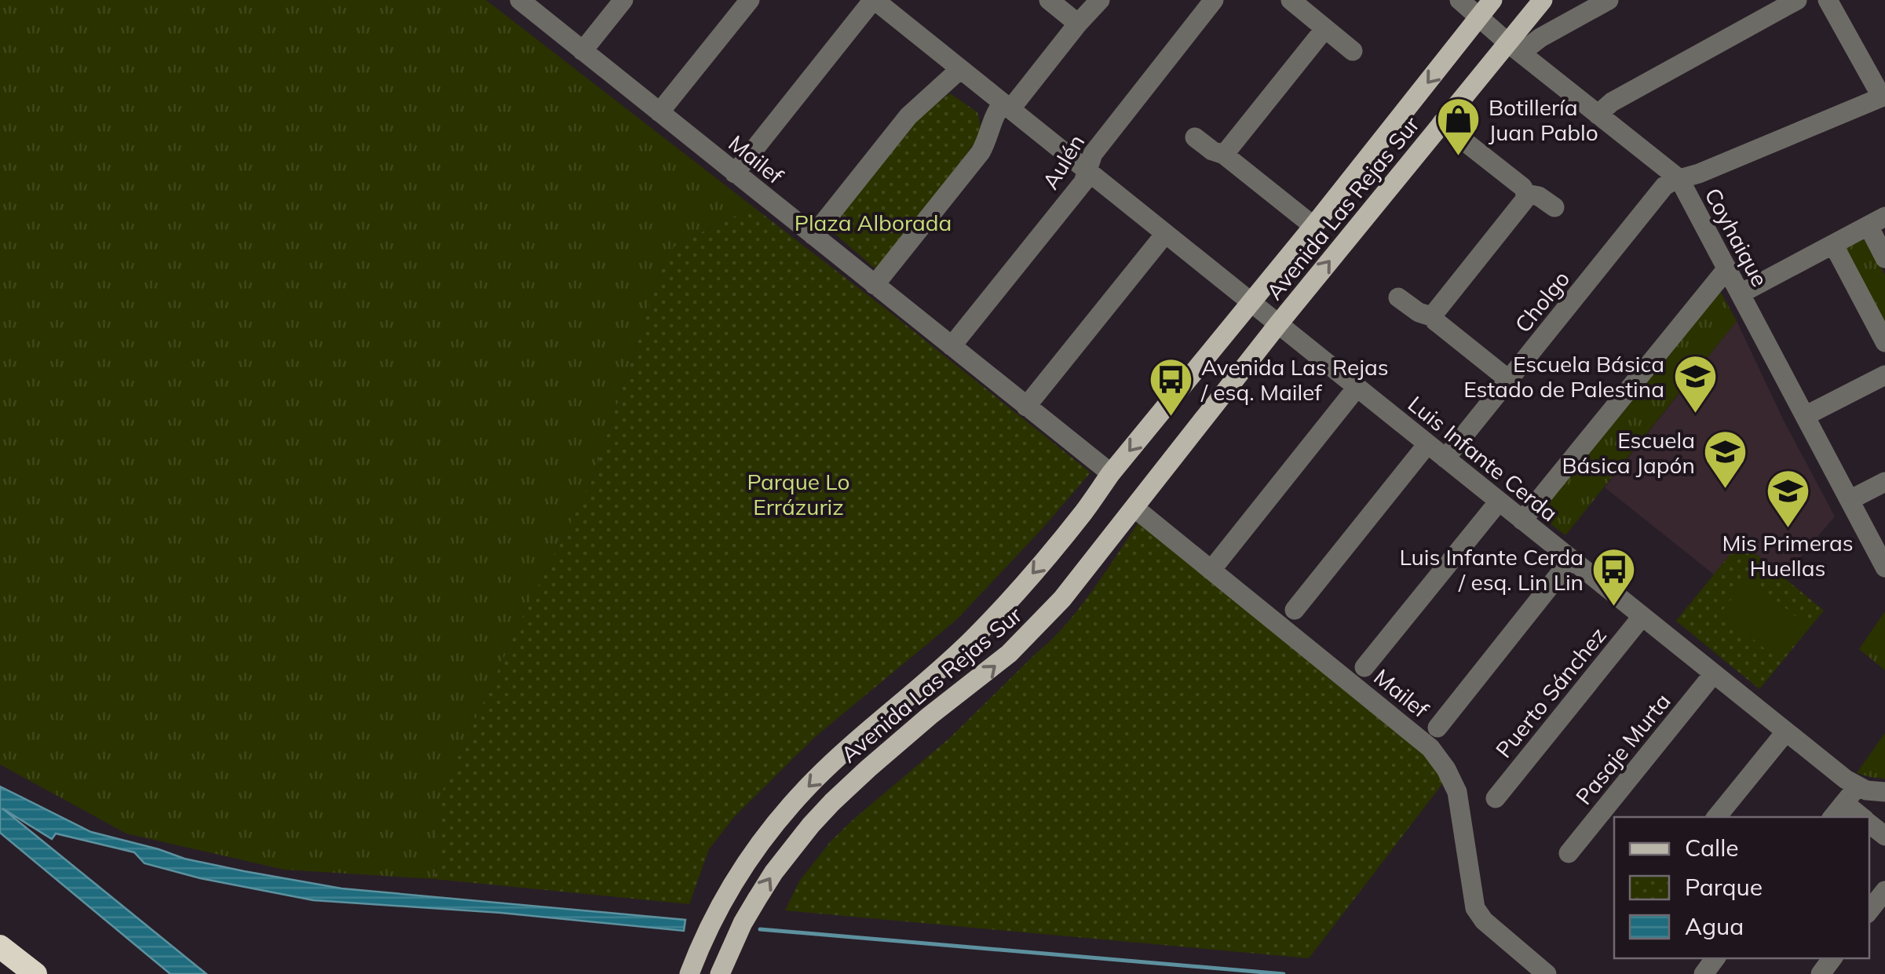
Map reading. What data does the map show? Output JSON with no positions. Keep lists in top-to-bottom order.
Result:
{
  "streets": {
    "main road": ["Avenida Las Rejas Sur"],
    "street": [
      "Mailef",
      "Aulén",
      "Coyhaique",
      "Cholgo",
      "Luis Infante Cerda",
      "Puerto Sánchez",
      "Pasaje Murta"
    ]
  },
  "crossings": [
    ["Mailef", "Aulén"],
    ["Mailef", "Avenida Las Rejas Sur"],
    ["Aulén", "Luis Infante Cerda"],
    ["Avenida Las Rejas Sur", "Coyhaique"],
    ["Avenida Las Rejas Sur", "Luis Infante Cerda"],
    ["Coyhaique", "Cholgo"],
    ["Cholgo", "Luis Infante Cerda"],
    ["Luis Infante Cerda", "Puerto Sánchez"],
    ["Luis Infante Cerda", "Pasaje Murta"]
  ],
  "parks": ["Plaza Alborada", "Parque Lo Errázuriz"],
  "places": {
    "shop": ["Botillería Juan Pablo"],
    "school or university": ["Escuela Básica Estado de Palestina", "Escuela Básica Japón", "Mis Primeras Huellas"],
    "bus stop": ["Avenida Las Rejas / esq. Mailef", "Luis Infante Cerda / esq. Lin Lin"]
  },
  "legend": ["Calle", "Parque", "Agua"]
}
